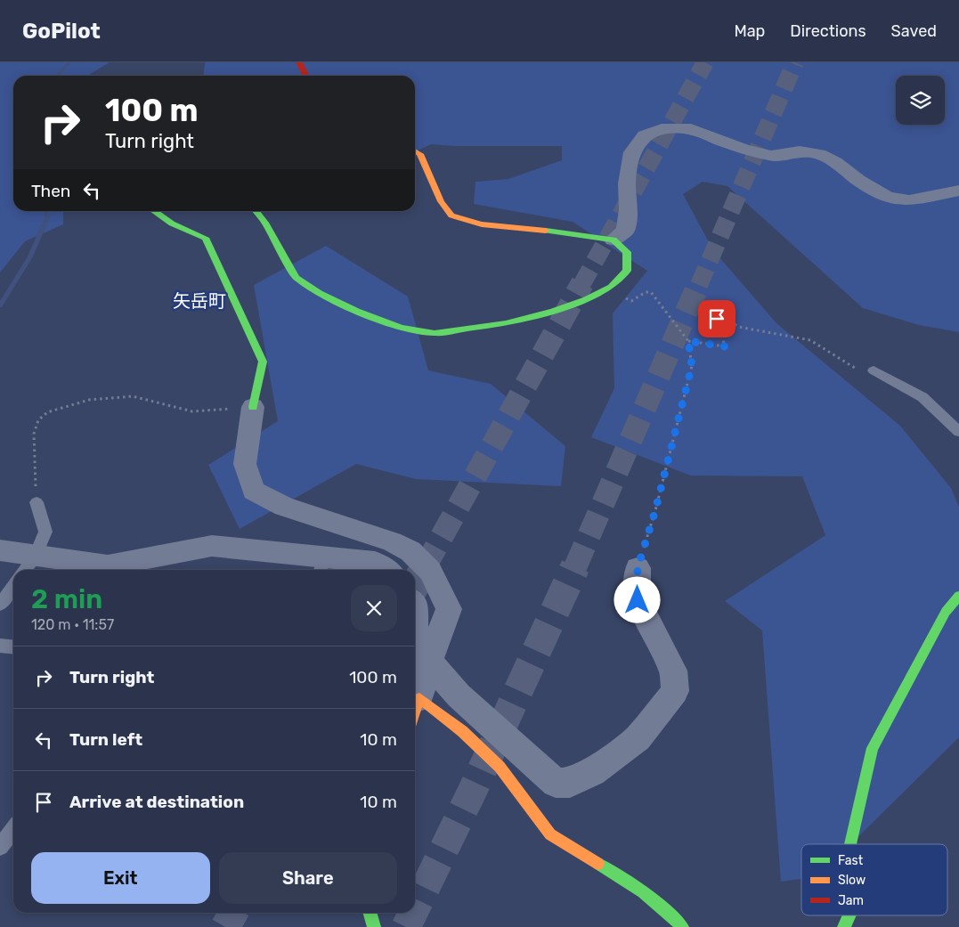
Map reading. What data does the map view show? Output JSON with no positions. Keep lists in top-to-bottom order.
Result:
{
  "districts": ["矢岳町"],
  "legend": ["Fast", "Slow", "Jam"],
  "page": {
    "header": "GoPilot",
    "nav": ["Map", "Directions", "Saved"],
    "turn": ["100 m", "Turn right"],
    "then": "Then",
    "heading": ["2 min", "120 m · 11:57"],
    "list": [
      {
        "name": "Turn right",
        "value": "100 m"
      },
      {
        "name": "Turn left",
        "value": "10 m"
      },
      {
        "name": "Arrive at destination",
        "value": "10 m"
      }
    ],
    "buttons": ["Exit", "Share"]
  }
}
